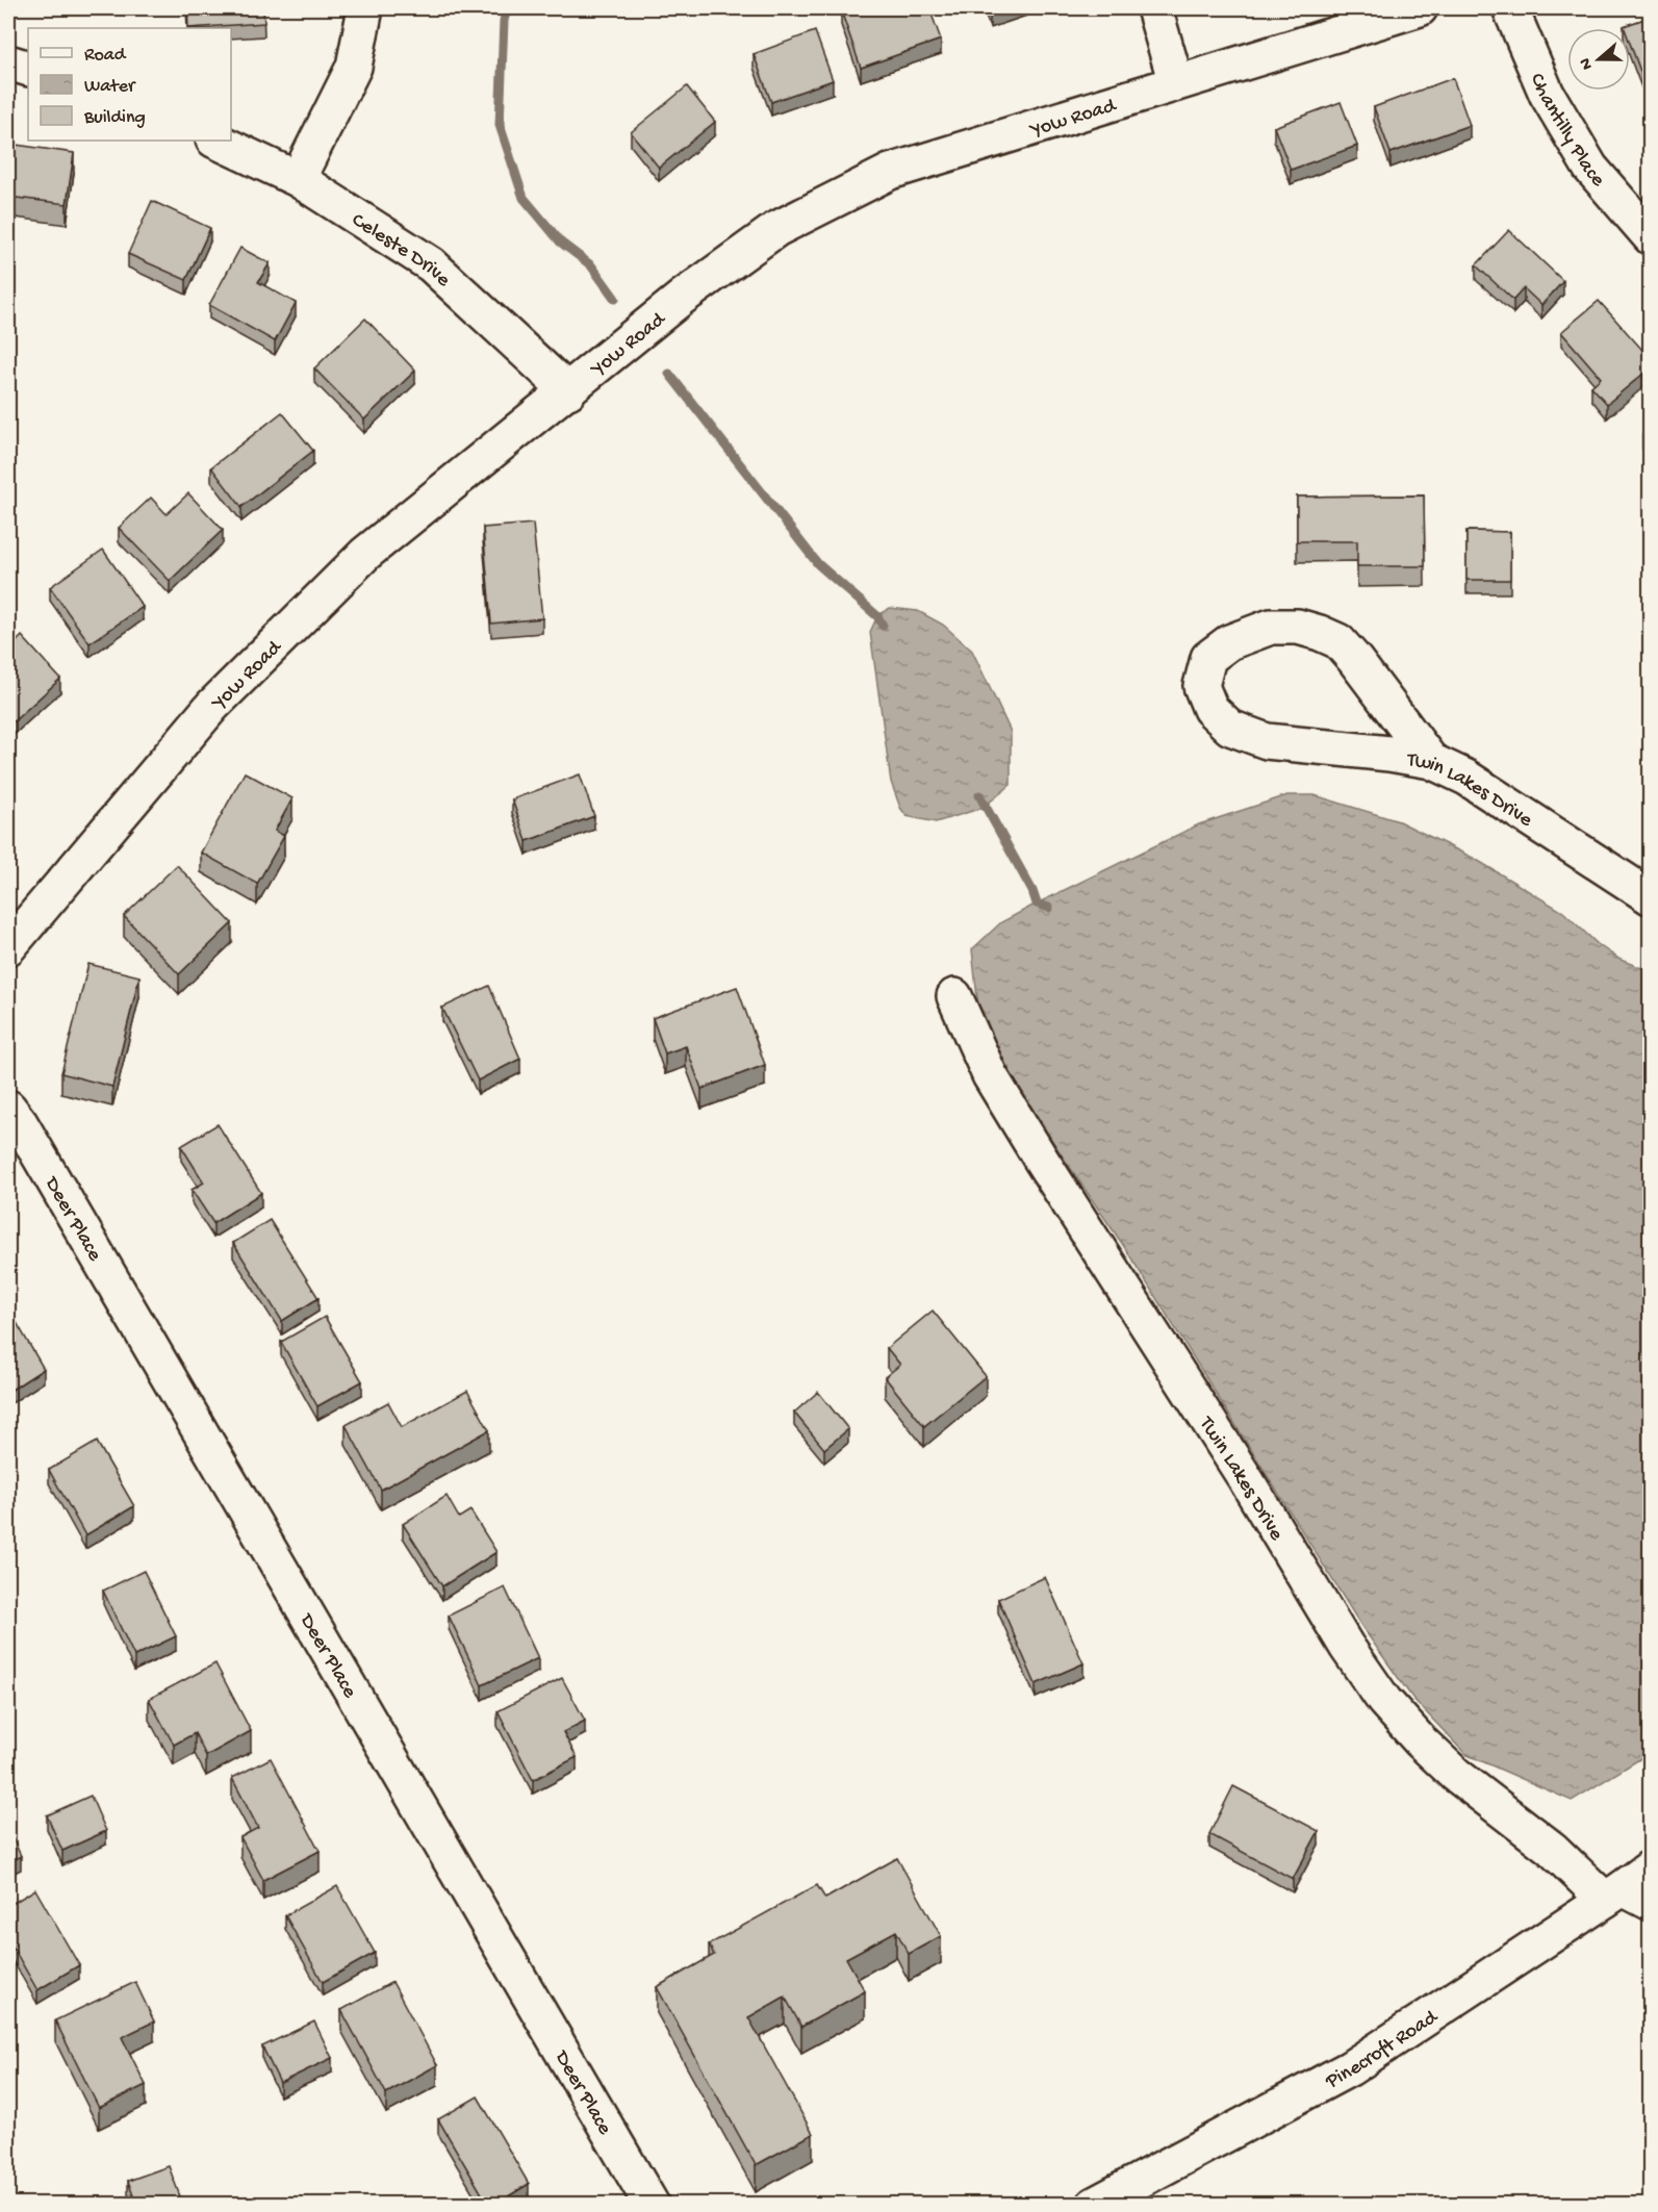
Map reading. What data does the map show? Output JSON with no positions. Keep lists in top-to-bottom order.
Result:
{
  "streets": {
    "street": [
      "Yow Road",
      "Chantilly Place",
      "Celeste Drive",
      "Twin Lakes Drive",
      "Deer Place",
      "Pinecroft Road"
    ]
  },
  "crossings": [
    ["Yow Road", "Celeste Drive"],
    ["Twin Lakes Drive", "Pinecroft Road"]
  ],
  "legend": ["Road", "Water", "Building"],
  "north": "left"
}
